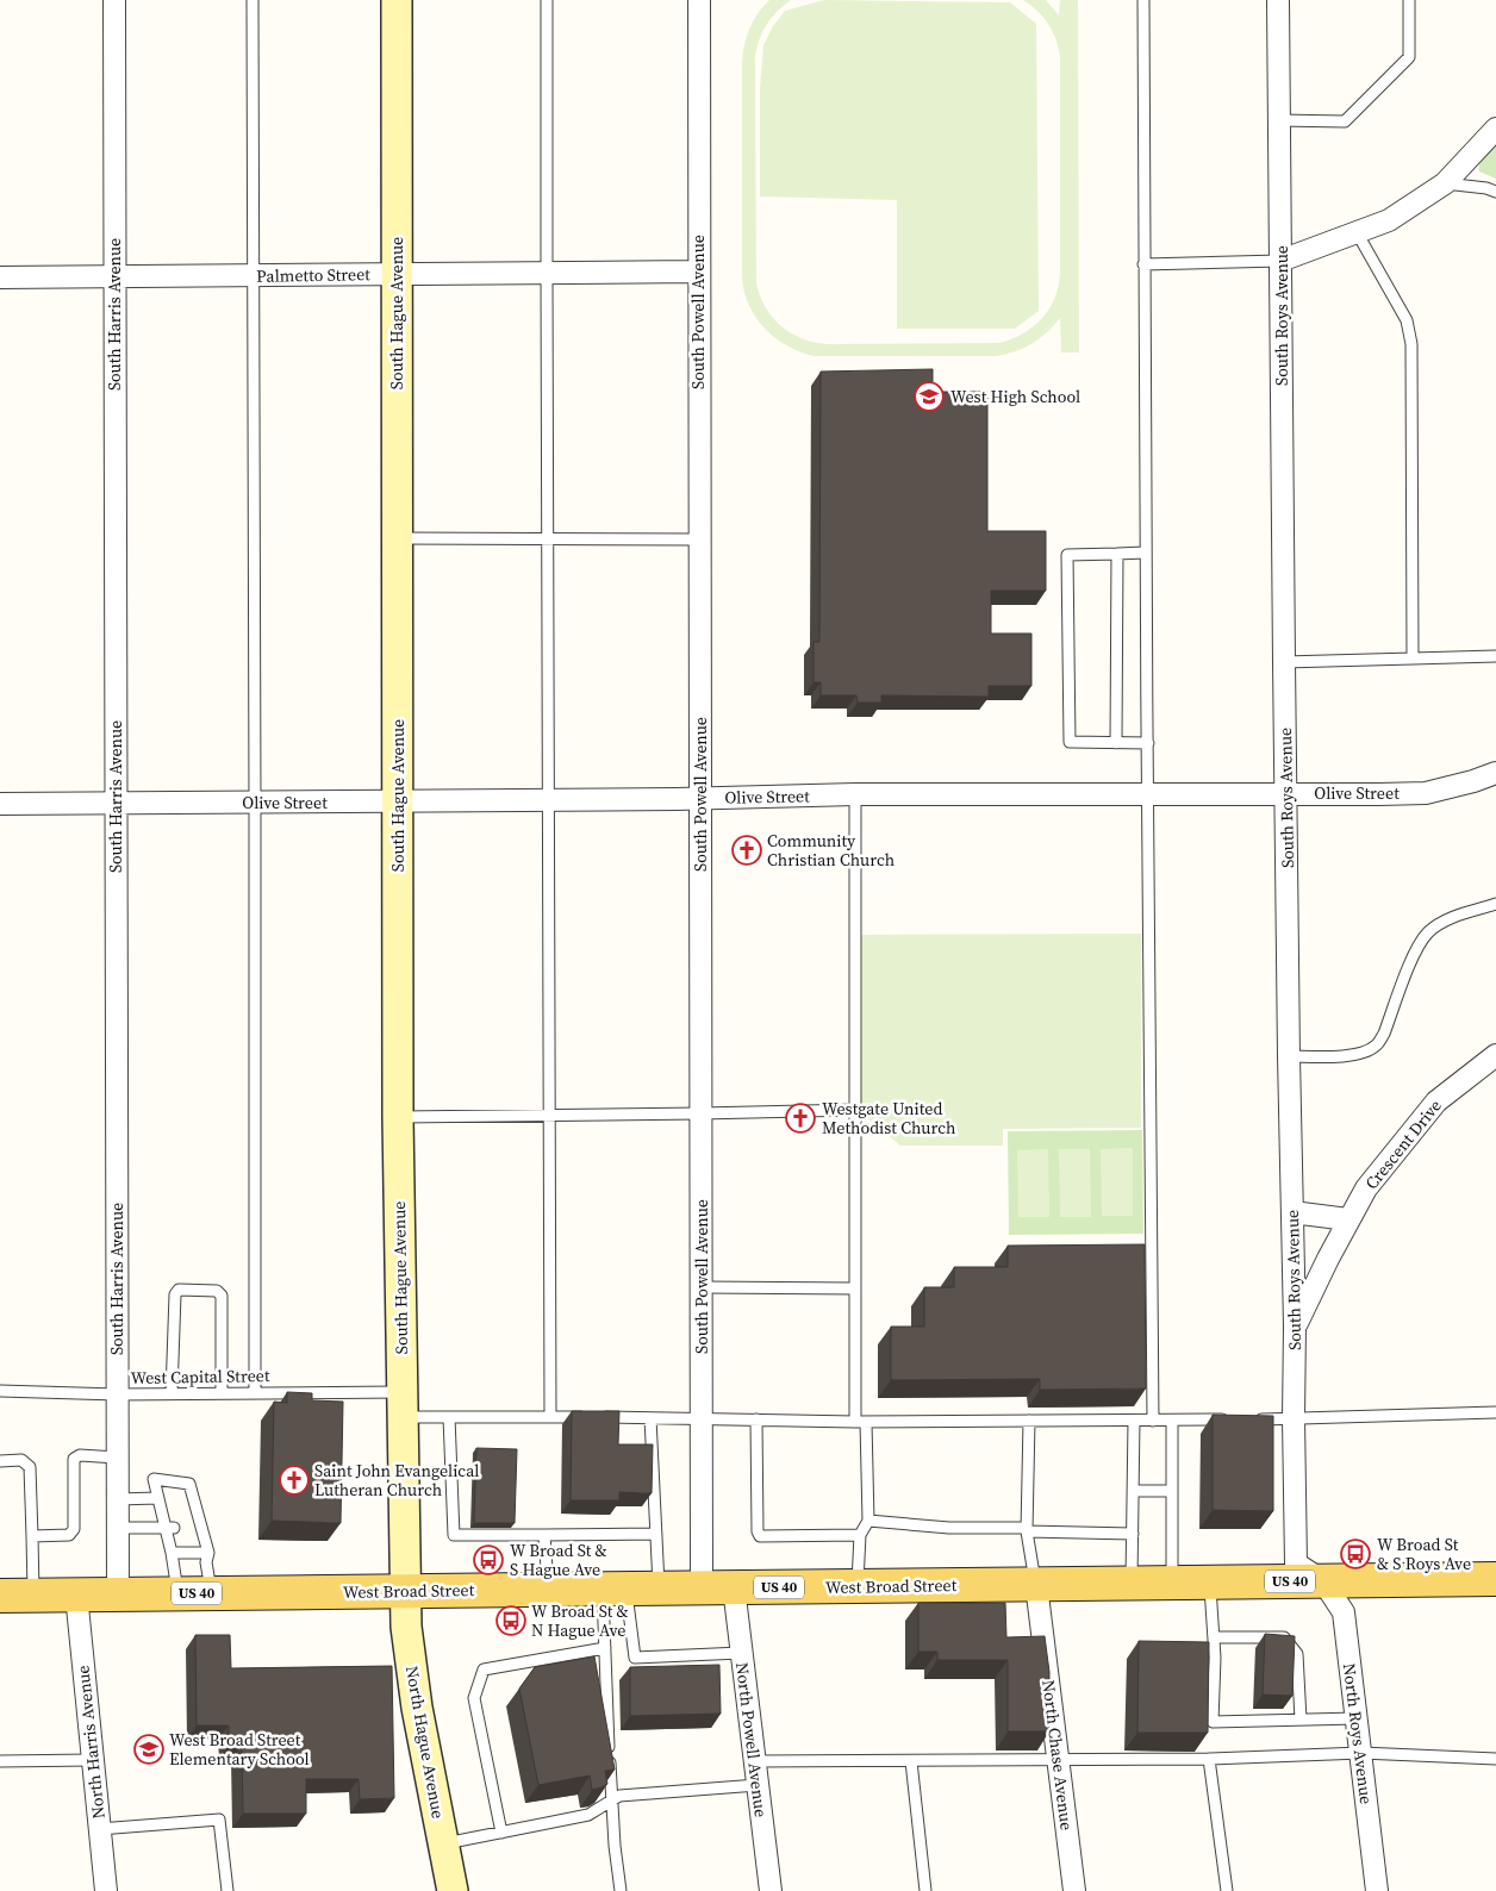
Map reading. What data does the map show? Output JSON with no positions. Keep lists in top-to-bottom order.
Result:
{
  "streets": {
    "main road": [
      "South Hague Avenue",
      "US 40",
      "West Broad Street",
      "North Hague Avenue"
    ],
    "street": [
      "Palmetto Street",
      "South Powell Avenue",
      "South Harris Avenue",
      "South Roys Avenue",
      "Olive Street",
      "Crescent Drive",
      "North Roys Avenue",
      "North Powell Avenue",
      "North Harris Avenue",
      "North Chase Avenue"
    ],
    "lane": ["West Capital Street"]
  },
  "crossings": [
    ["Palmetto Street", "South Powell Avenue"],
    ["Palmetto Street", "South Hague Avenue"],
    ["Palmetto Street", "South Harris Avenue"],
    ["South Powell Avenue", "Olive Street"],
    ["South Powell Avenue", "West Capital Street"],
    ["South Powell Avenue", "West Broad Street"],
    ["South Hague Avenue", "Olive Street"],
    ["South Hague Avenue", "West Capital Street"],
    ["South Hague Avenue", "West Broad Street"],
    ["South Hague Avenue", "North Hague Avenue"],
    ["South Harris Avenue", "Olive Street"],
    ["South Harris Avenue", "West Capital Street"],
    ["South Harris Avenue", "West Broad Street"],
    ["South Roys Avenue", "Olive Street"],
    ["South Roys Avenue", "Crescent Drive"],
    ["South Roys Avenue", "West Broad Street"],
    ["South Roys Avenue", "North Roys Avenue"],
    ["West Broad Street", "North Roys Avenue"],
    ["West Broad Street", "North Powell Avenue"],
    ["West Broad Street", "North Harris Avenue"],
    ["West Broad Street", "North Hague Avenue"],
    ["West Broad Street", "North Chase Avenue"]
  ],
  "places": {
    "school or university": ["West High School", "West Broad Street Elementary School"],
    "church": ["Community Christian Church", "Westgate United Methodist Church", "Saint John Evangelical Lutheran Church"],
    "bus stop": ["W Broad St & S Roys Ave", "W Broad St & S Hague Ave", "W Broad St & N Hague Ave"]
  }
}
